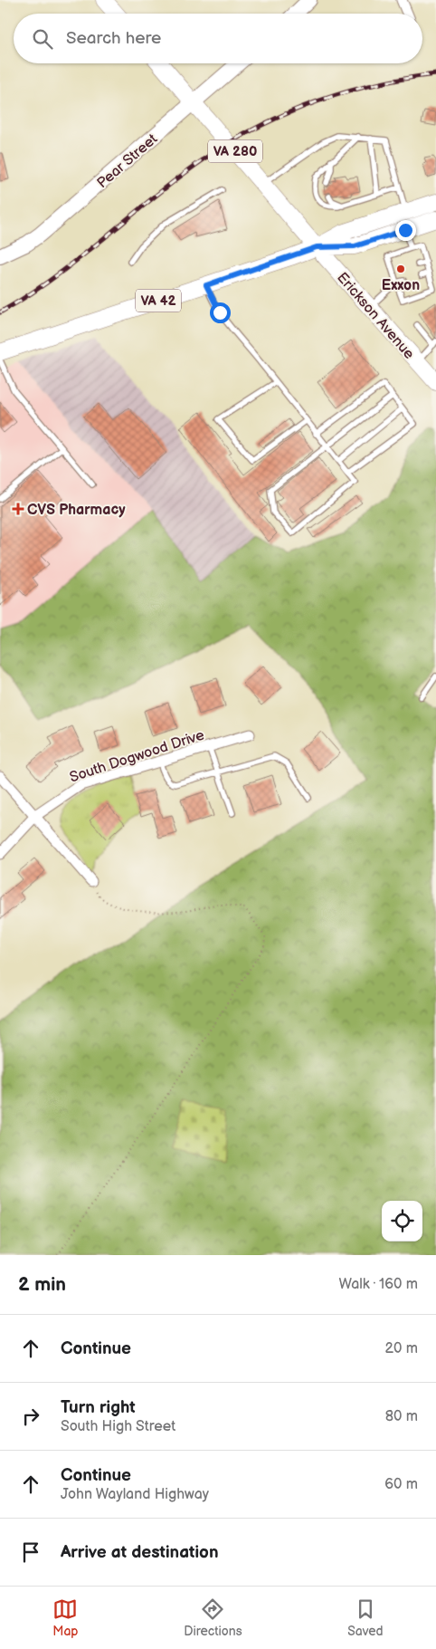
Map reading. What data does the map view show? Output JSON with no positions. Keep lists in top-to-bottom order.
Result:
{
  "streets": {
    "main road": ["VA 280", "VA 42", "Erickson Avenue"],
    "street": ["Pear Street", "South Dogwood Drive"]
  },
  "crossings": [
    ["VA 280", "Pear Street"],
    ["VA 280", "VA 42"],
    ["VA 280", "Erickson Avenue"],
    ["VA 42", "Erickson Avenue"]
  ],
  "places": {
    "other": ["Exxon"],
    "health": ["CVS Pharmacy"]
  },
  "page": {
    "search": "Search here",
    "heading": ["2 min", "Walk · 160 m"],
    "list": [
      ["Continue", "20 m"],
      ["Turn right", "South High Street", "80 m"],
      ["Continue", "John Wayland Highway", "60 m"],
      "Arrive at destination"
    ],
    "nav": ["Map", "Directions", "Saved"]
  }
}
